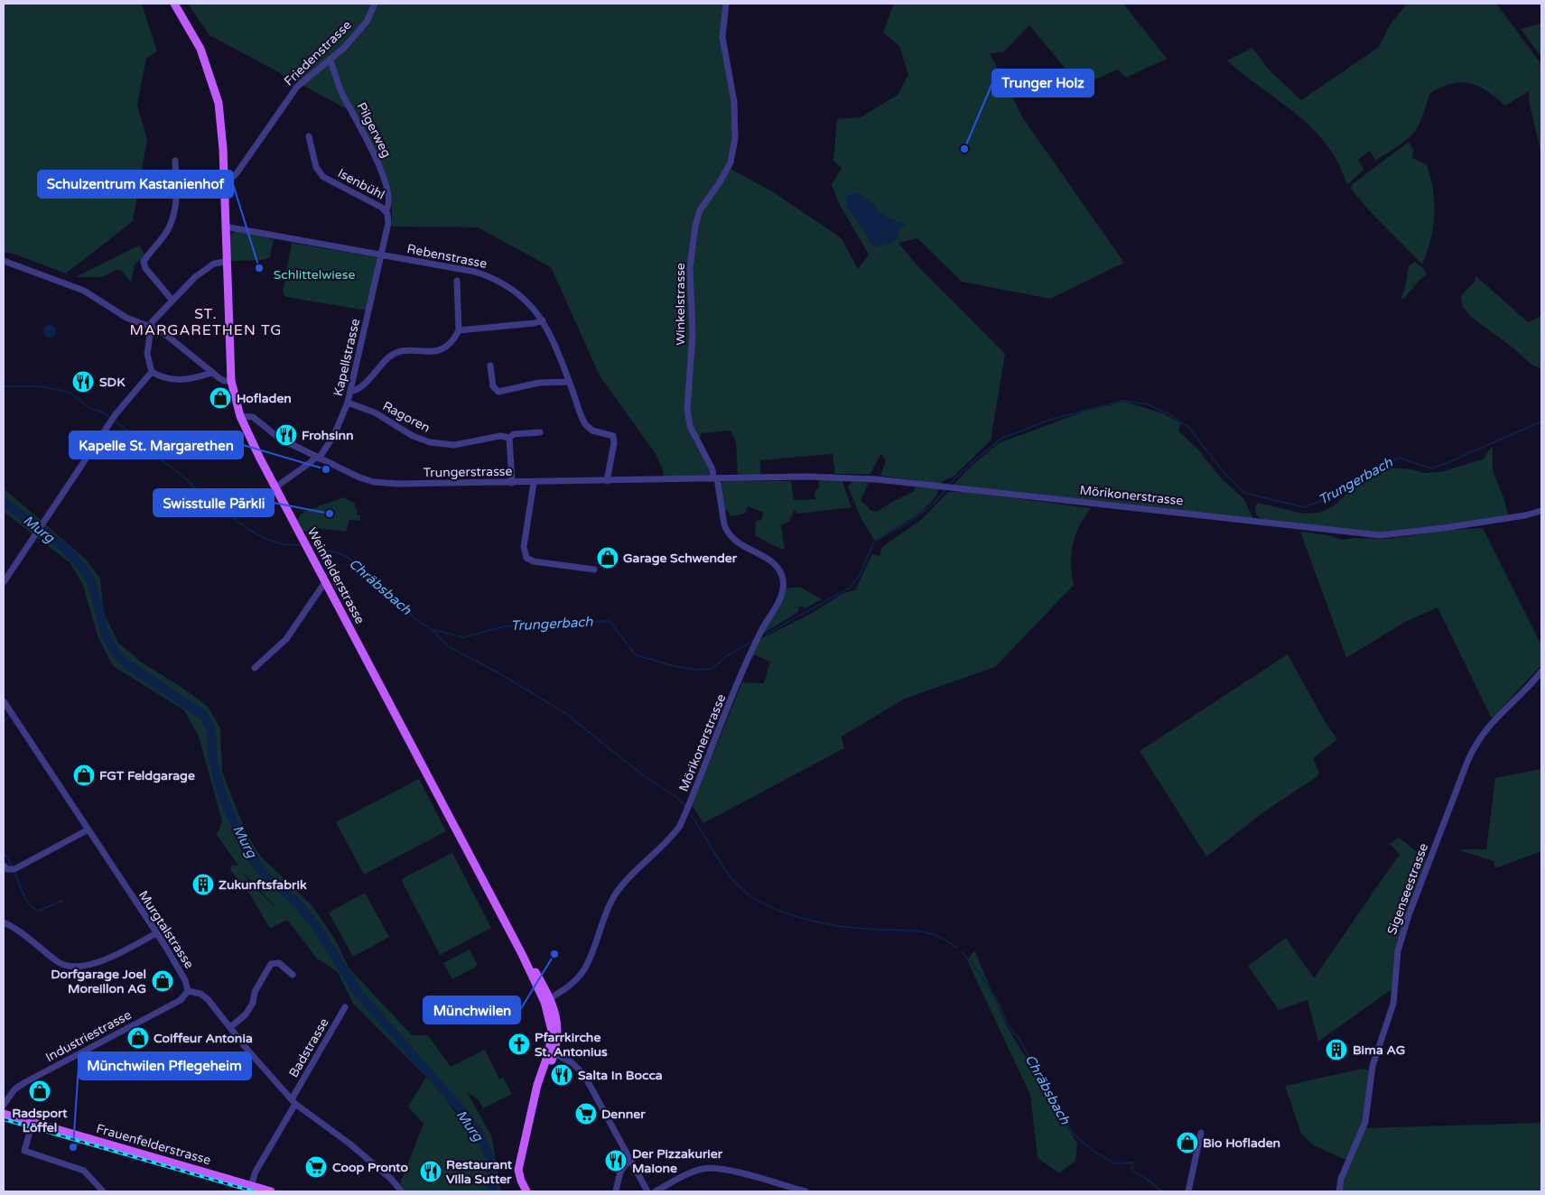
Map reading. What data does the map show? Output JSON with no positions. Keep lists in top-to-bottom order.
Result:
{
  "streets": {
    "main road": ["Weinfelderstrasse", "Frauenfelderstrasse"],
    "street": [
      "Friedenstrasse",
      "Pilgerweg",
      "Isenbühl",
      "Rebenstrasse",
      "Winkelstrasse",
      "Kapellstrasse",
      "Ragoren",
      "Trungerstrasse",
      "Mörikonerstrasse",
      "Sigenseestrasse",
      "Murgtalstrasse",
      "Industriestrasse",
      "Badstrasse"
    ]
  },
  "crossings": [
    ["Friedenstrasse", "Pilgerweg"],
    ["Friedenstrasse", "Weinfelderstrasse"],
    ["Pilgerweg", "Isenbühl"],
    ["Isenbühl", "Rebenstrasse"],
    ["Isenbühl", "Kapellstrasse"],
    ["Rebenstrasse", "Kapellstrasse"],
    ["Rebenstrasse", "Trungerstrasse"],
    ["Rebenstrasse", "Weinfelderstrasse"],
    ["Winkelstrasse", "Mörikonerstrasse"],
    ["Kapellstrasse", "Ragoren"],
    ["Kapellstrasse", "Trungerstrasse"],
    ["Kapellstrasse", "Weinfelderstrasse"],
    ["Trungerstrasse", "Mörikonerstrasse"],
    ["Trungerstrasse", "Weinfelderstrasse"],
    ["Mörikonerstrasse", "Weinfelderstrasse"],
    ["Murgtalstrasse", "Industriestrasse"],
    ["Badstrasse", "Frauenfelderstrasse"]
  ],
  "districts": ["ST. MARGARETHEN TG"],
  "water": ["Trungerbach", "Murg", "Chräbsbach"],
  "parks": ["Schlittelwiese"],
  "places": {
    "other": [
      "Trunger Holz",
      "Schulzentrum Kastanienhof",
      "Kapelle St. Margarethen",
      "Swisstulle Pärkli",
      "Münchwilen",
      "Münchwilen Pflegeheim"
    ],
    "restaurant": [
      "SDK",
      "Frohsinn",
      "Salta In Bocca",
      "Der Pizzakurier Maione",
      "Restaurant Villa Sutter"
    ],
    "shop": [
      "Hofladen",
      "Garage Schwender",
      "FGT Feldgarage",
      "Dorfgarage Joel Moreillon AG",
      "Coiffeur Antonia",
      "Radsport Löffel",
      "Bio Hofladen"
    ],
    "building": ["Zukunftsfabrik", "Bima AG"],
    "church": ["Pfarrkirche St. Antonius"],
    "supermarket": ["Denner", "Coop Pronto"]
  }
}
